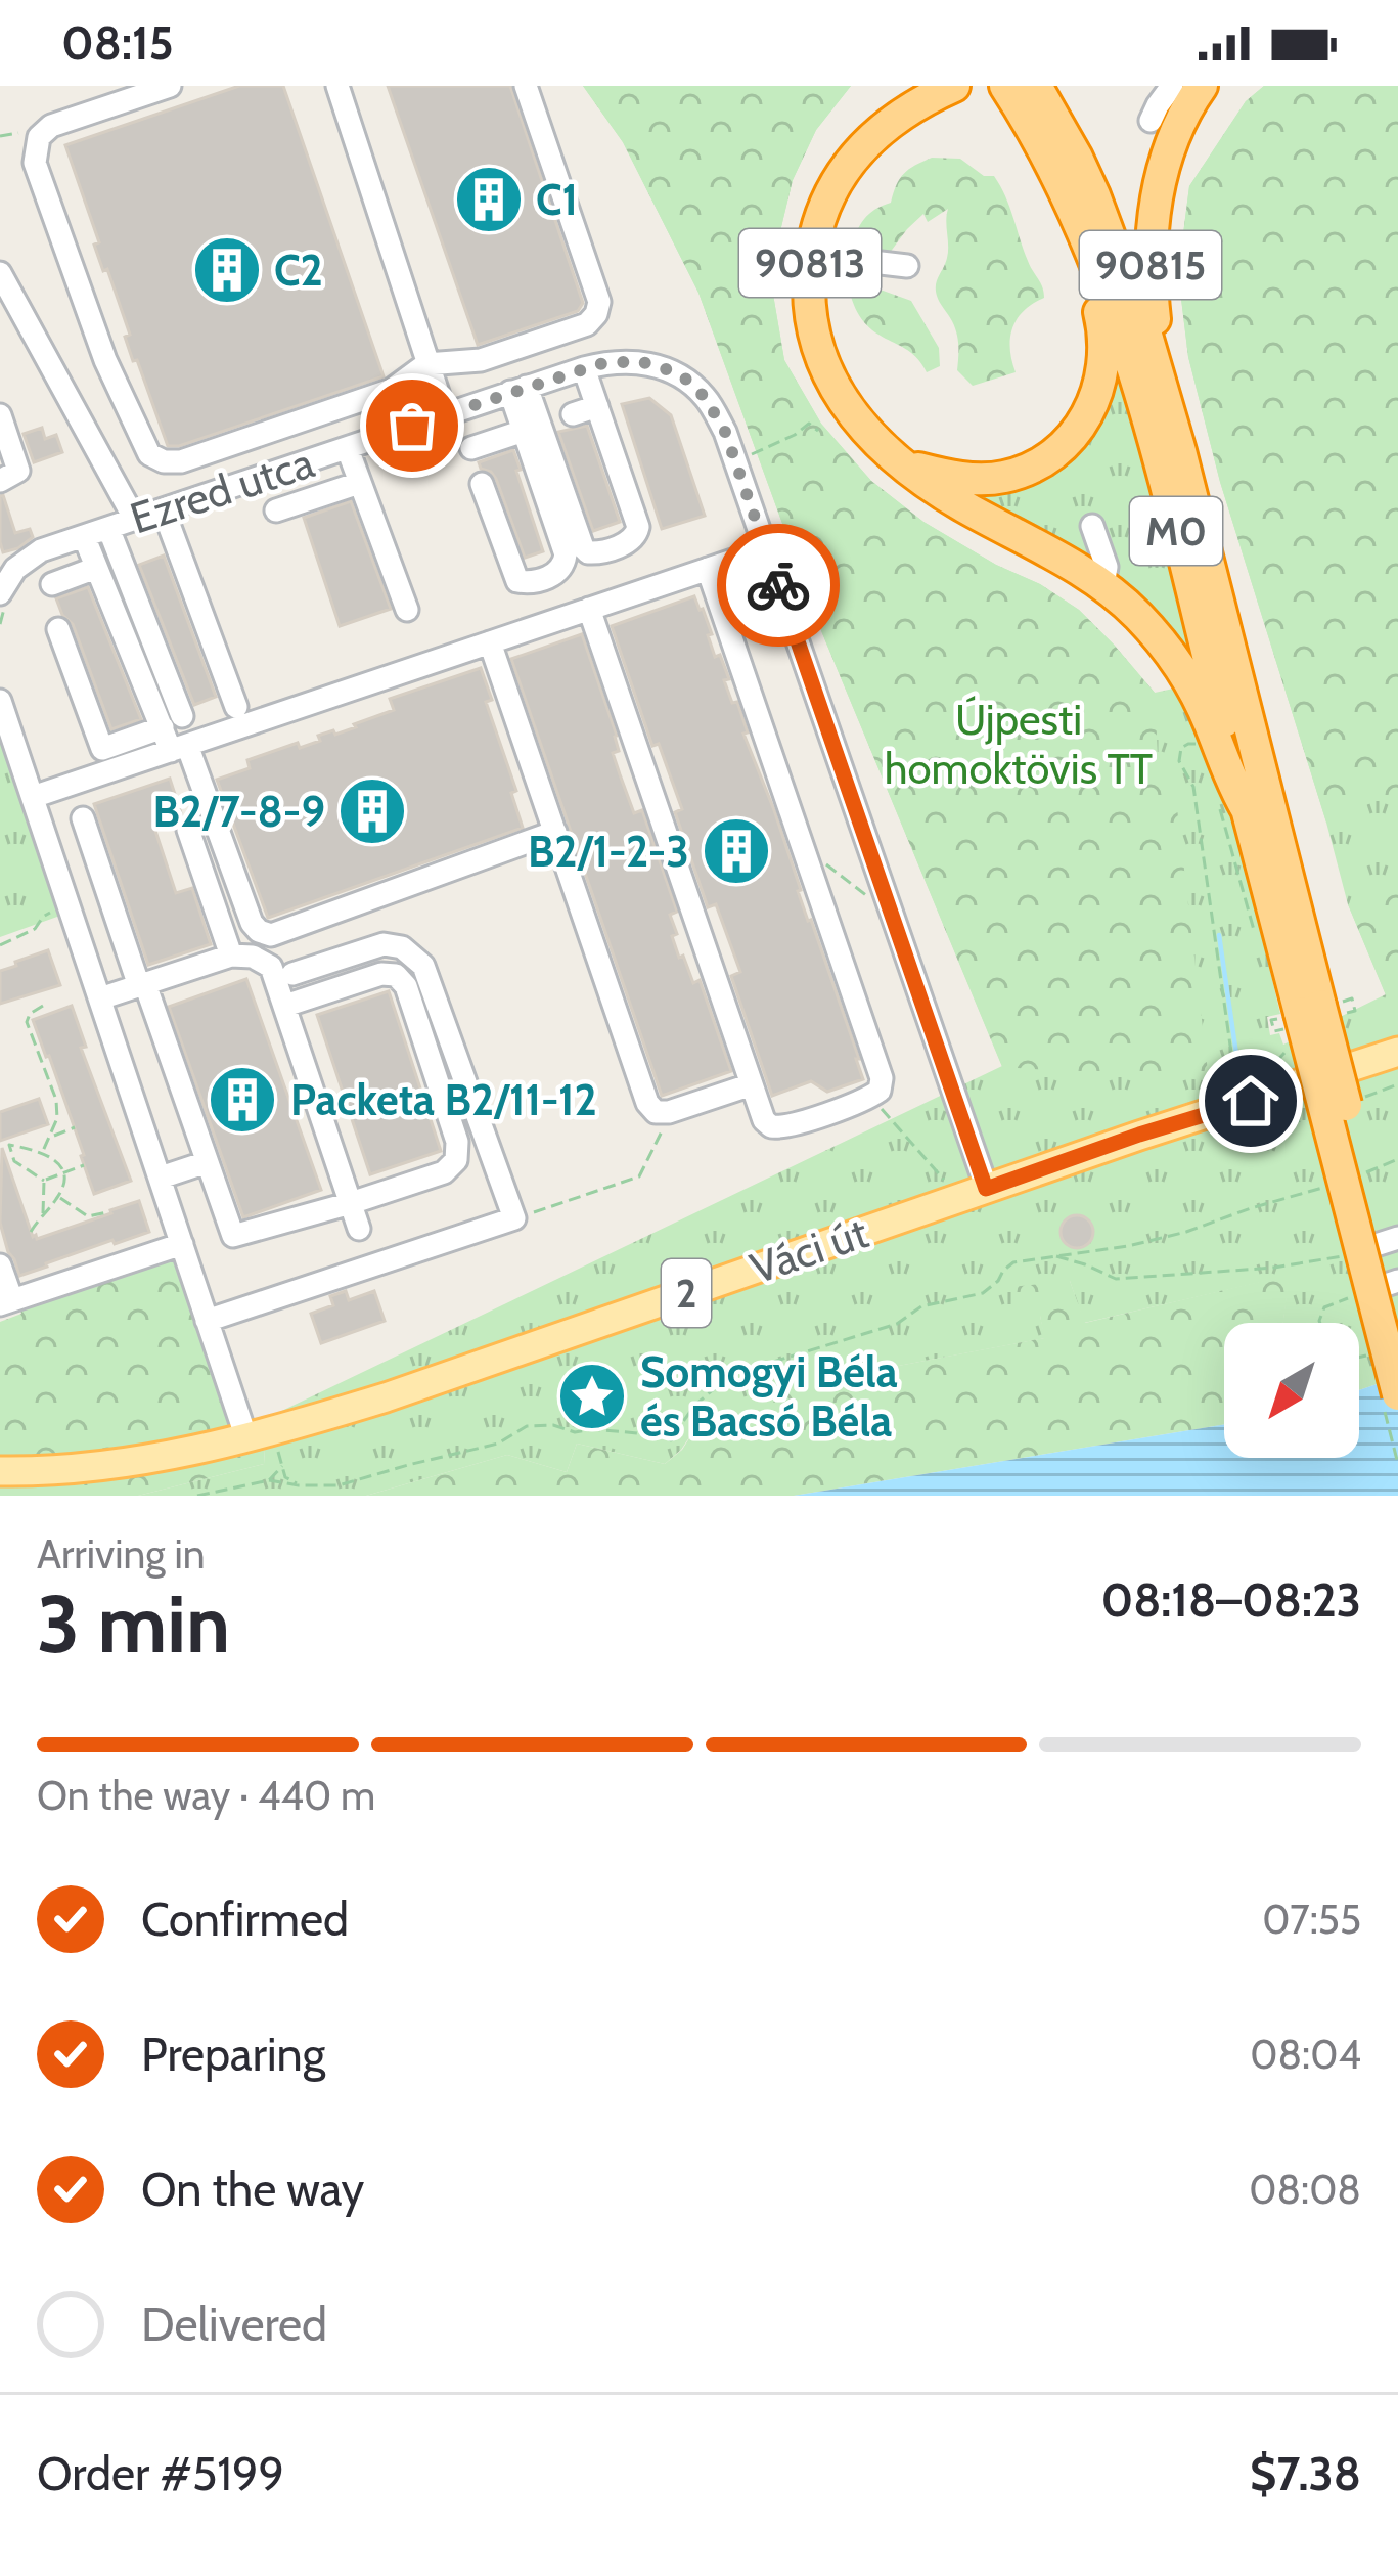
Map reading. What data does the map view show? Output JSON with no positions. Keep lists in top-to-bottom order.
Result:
{
  "streets": {
    "highway": ["90813", "90815", "M0"],
    "main road": ["Váci út", "2"],
    "street": ["Ezred utca"]
  },
  "crossings": [
    ["90813", "M0"],
    ["90815", "M0"],
    ["Ezred utca", "Váci út"]
  ],
  "parks": ["Újpesti homoktövis TT"],
  "places": {
    "building": [
      "C1",
      "C2",
      "B2/7-8-9",
      "B2/1-2-3",
      "Packeta B2/11-12"
    ],
    "place": ["Somogyi Béla és Bacsó Béla"]
  },
  "north": "bottom left",
  "page": {
    "status": "08:15",
    "heading": ["3 min", "Arriving in", "08:18–08:23"],
    "panel": ["Order #5199", "$7.38"],
    "bar": "On the way · 440 m",
    "list": [
      ["Confirmed", "07:55"],
      ["Preparing", "08:04"],
      ["On the way", "08:08"],
      "Delivered"
    ]
  }
}
